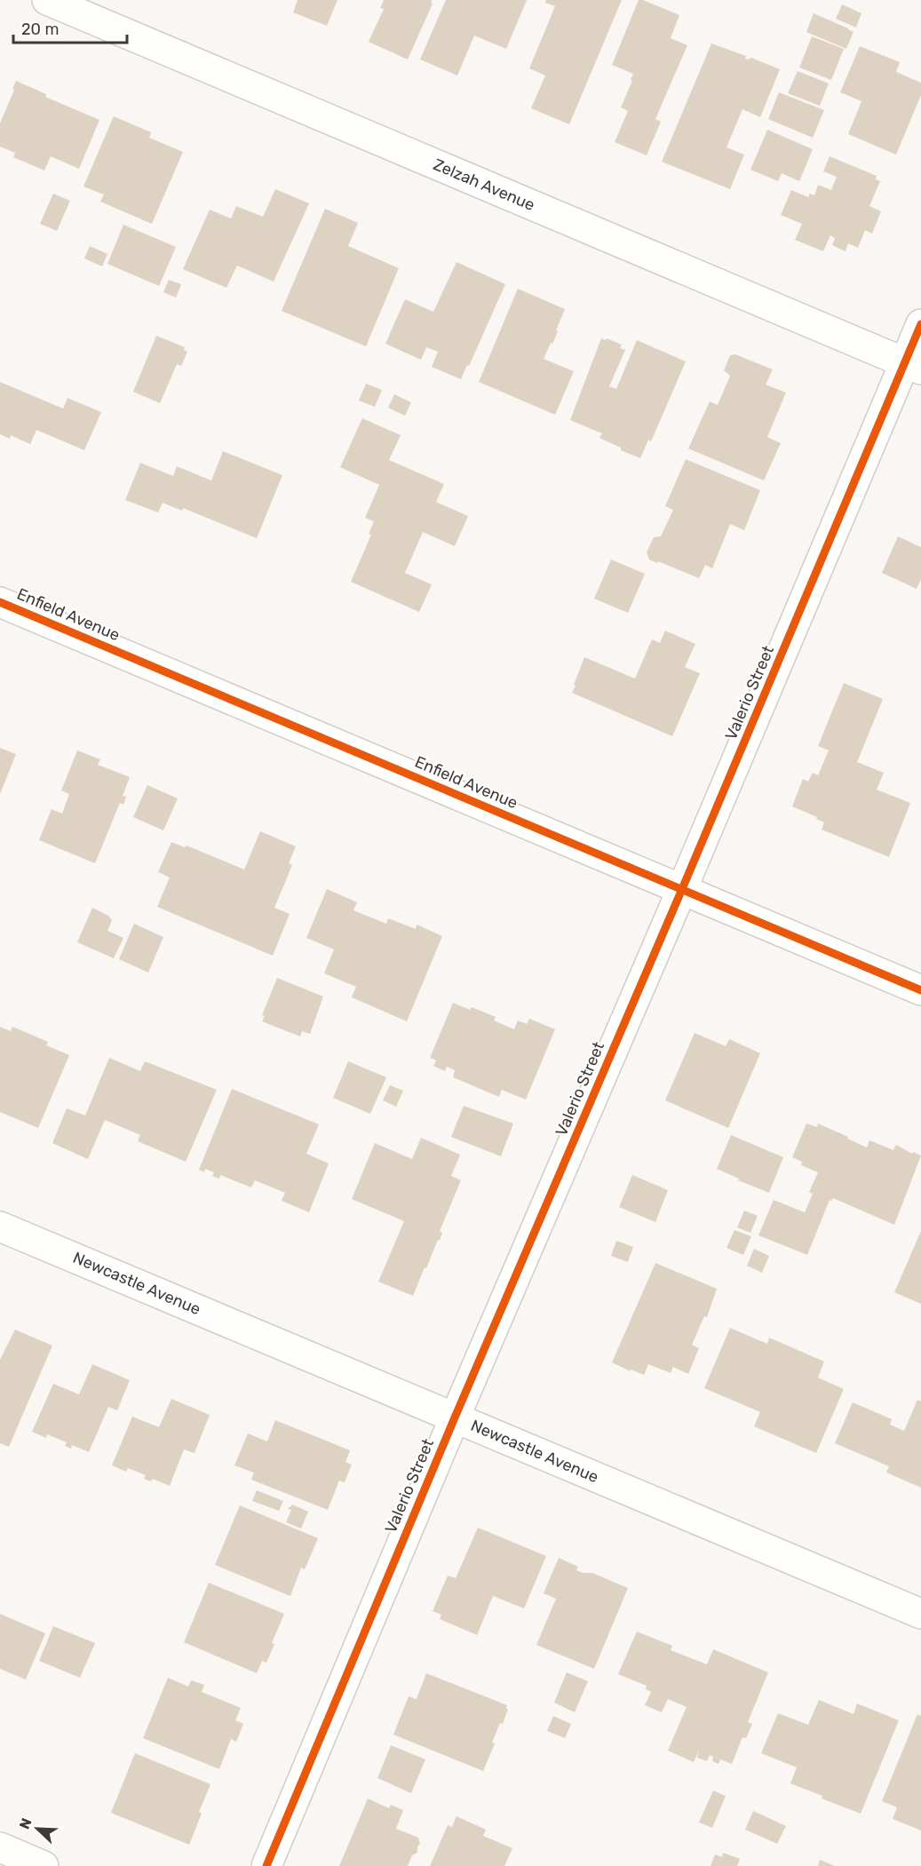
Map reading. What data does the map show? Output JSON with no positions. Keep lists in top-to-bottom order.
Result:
{
  "streets": {
    "street": [
      "Zelzah Avenue",
      "Enfield Avenue",
      "Valerio Street",
      "Newcastle Avenue"
    ]
  },
  "crossings": [
    ["Zelzah Avenue", "Valerio Street"],
    ["Enfield Avenue", "Valerio Street"],
    ["Valerio Street", "Newcastle Avenue"]
  ],
  "scale_bar": "20 m",
  "north": "top left"
}
